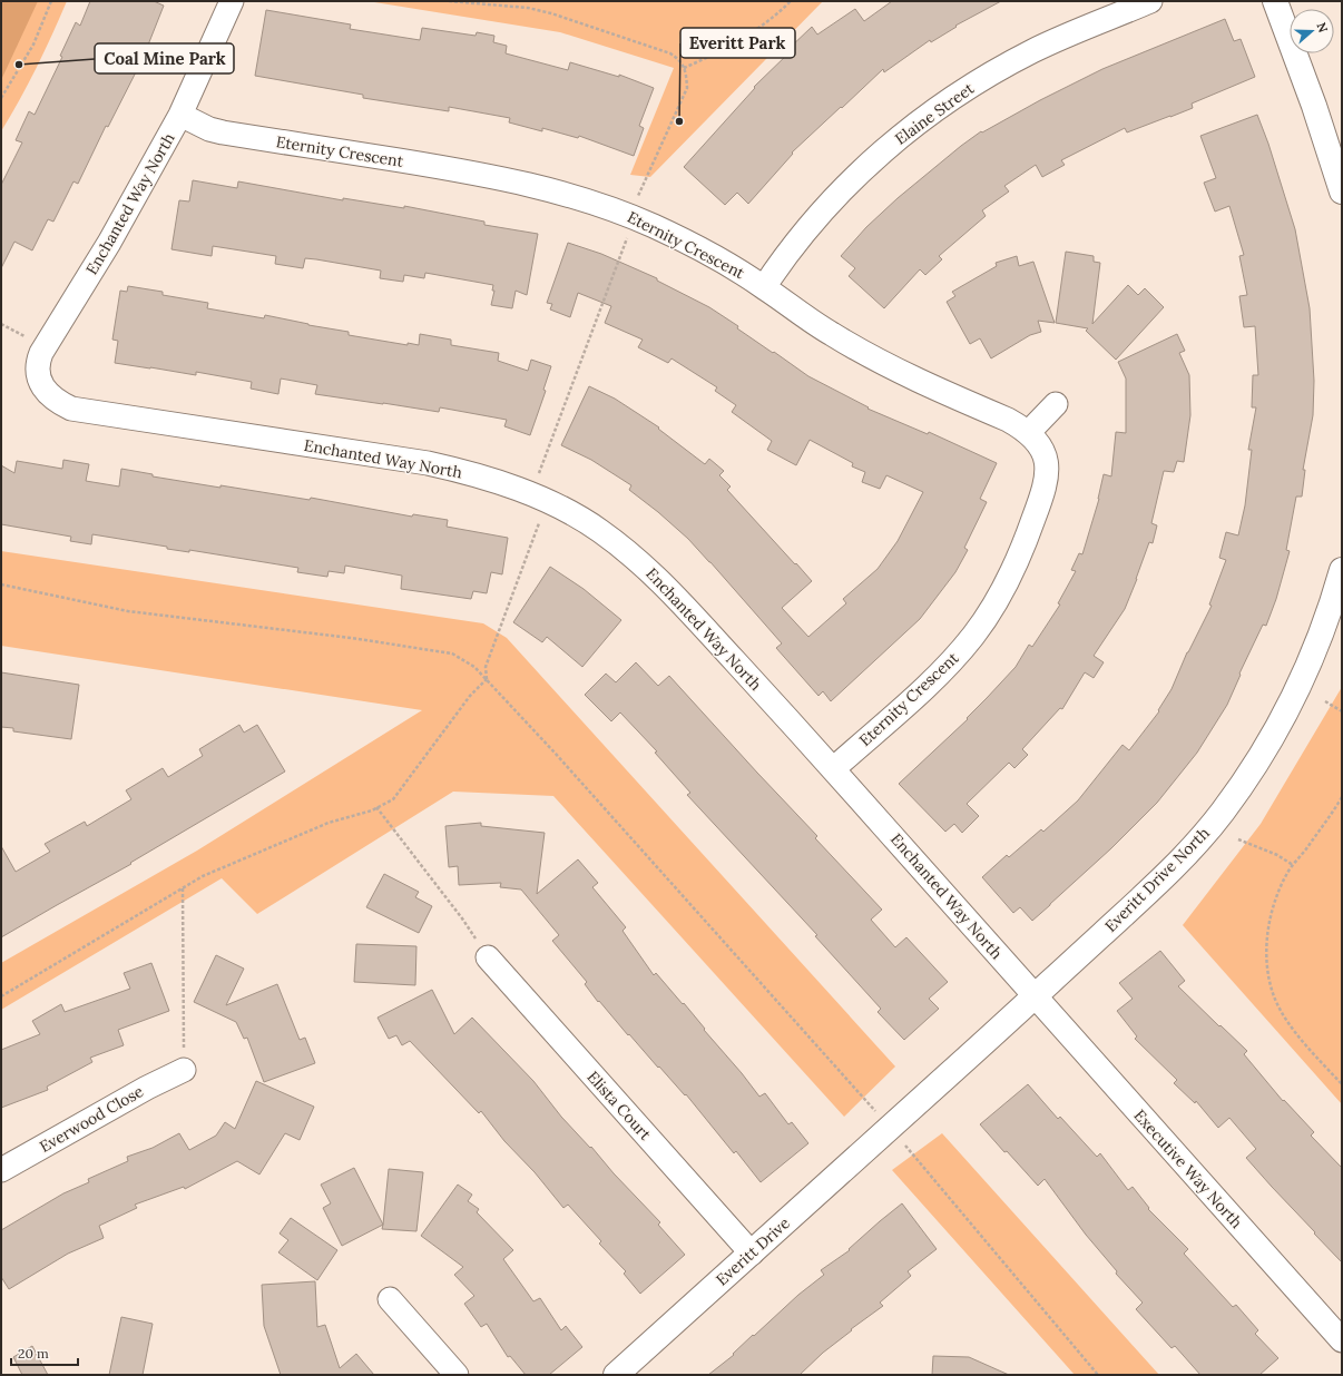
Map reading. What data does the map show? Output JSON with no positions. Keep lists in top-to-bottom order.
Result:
{
  "streets": {
    "street": [
      "Elaine Street",
      "Eternity Crescent",
      "Enchanted Way North",
      "Everitt Drive North",
      "Elista Court",
      "Everwood Close",
      "Executive Way North",
      "Everitt Drive"
    ]
  },
  "crossings": [
    ["Elaine Street", "Eternity Crescent"],
    ["Eternity Crescent", "Enchanted Way North"],
    ["Enchanted Way North", "Everitt Drive North"],
    ["Enchanted Way North", "Executive Way North"],
    ["Everitt Drive North", "Executive Way North"],
    ["Everitt Drive North", "Everitt Drive"],
    ["Elista Court", "Everitt Drive"]
  ],
  "places": ["Coal Mine Park", "Everitt Park"],
  "scale_bar": "20 m",
  "north": "right"
}
